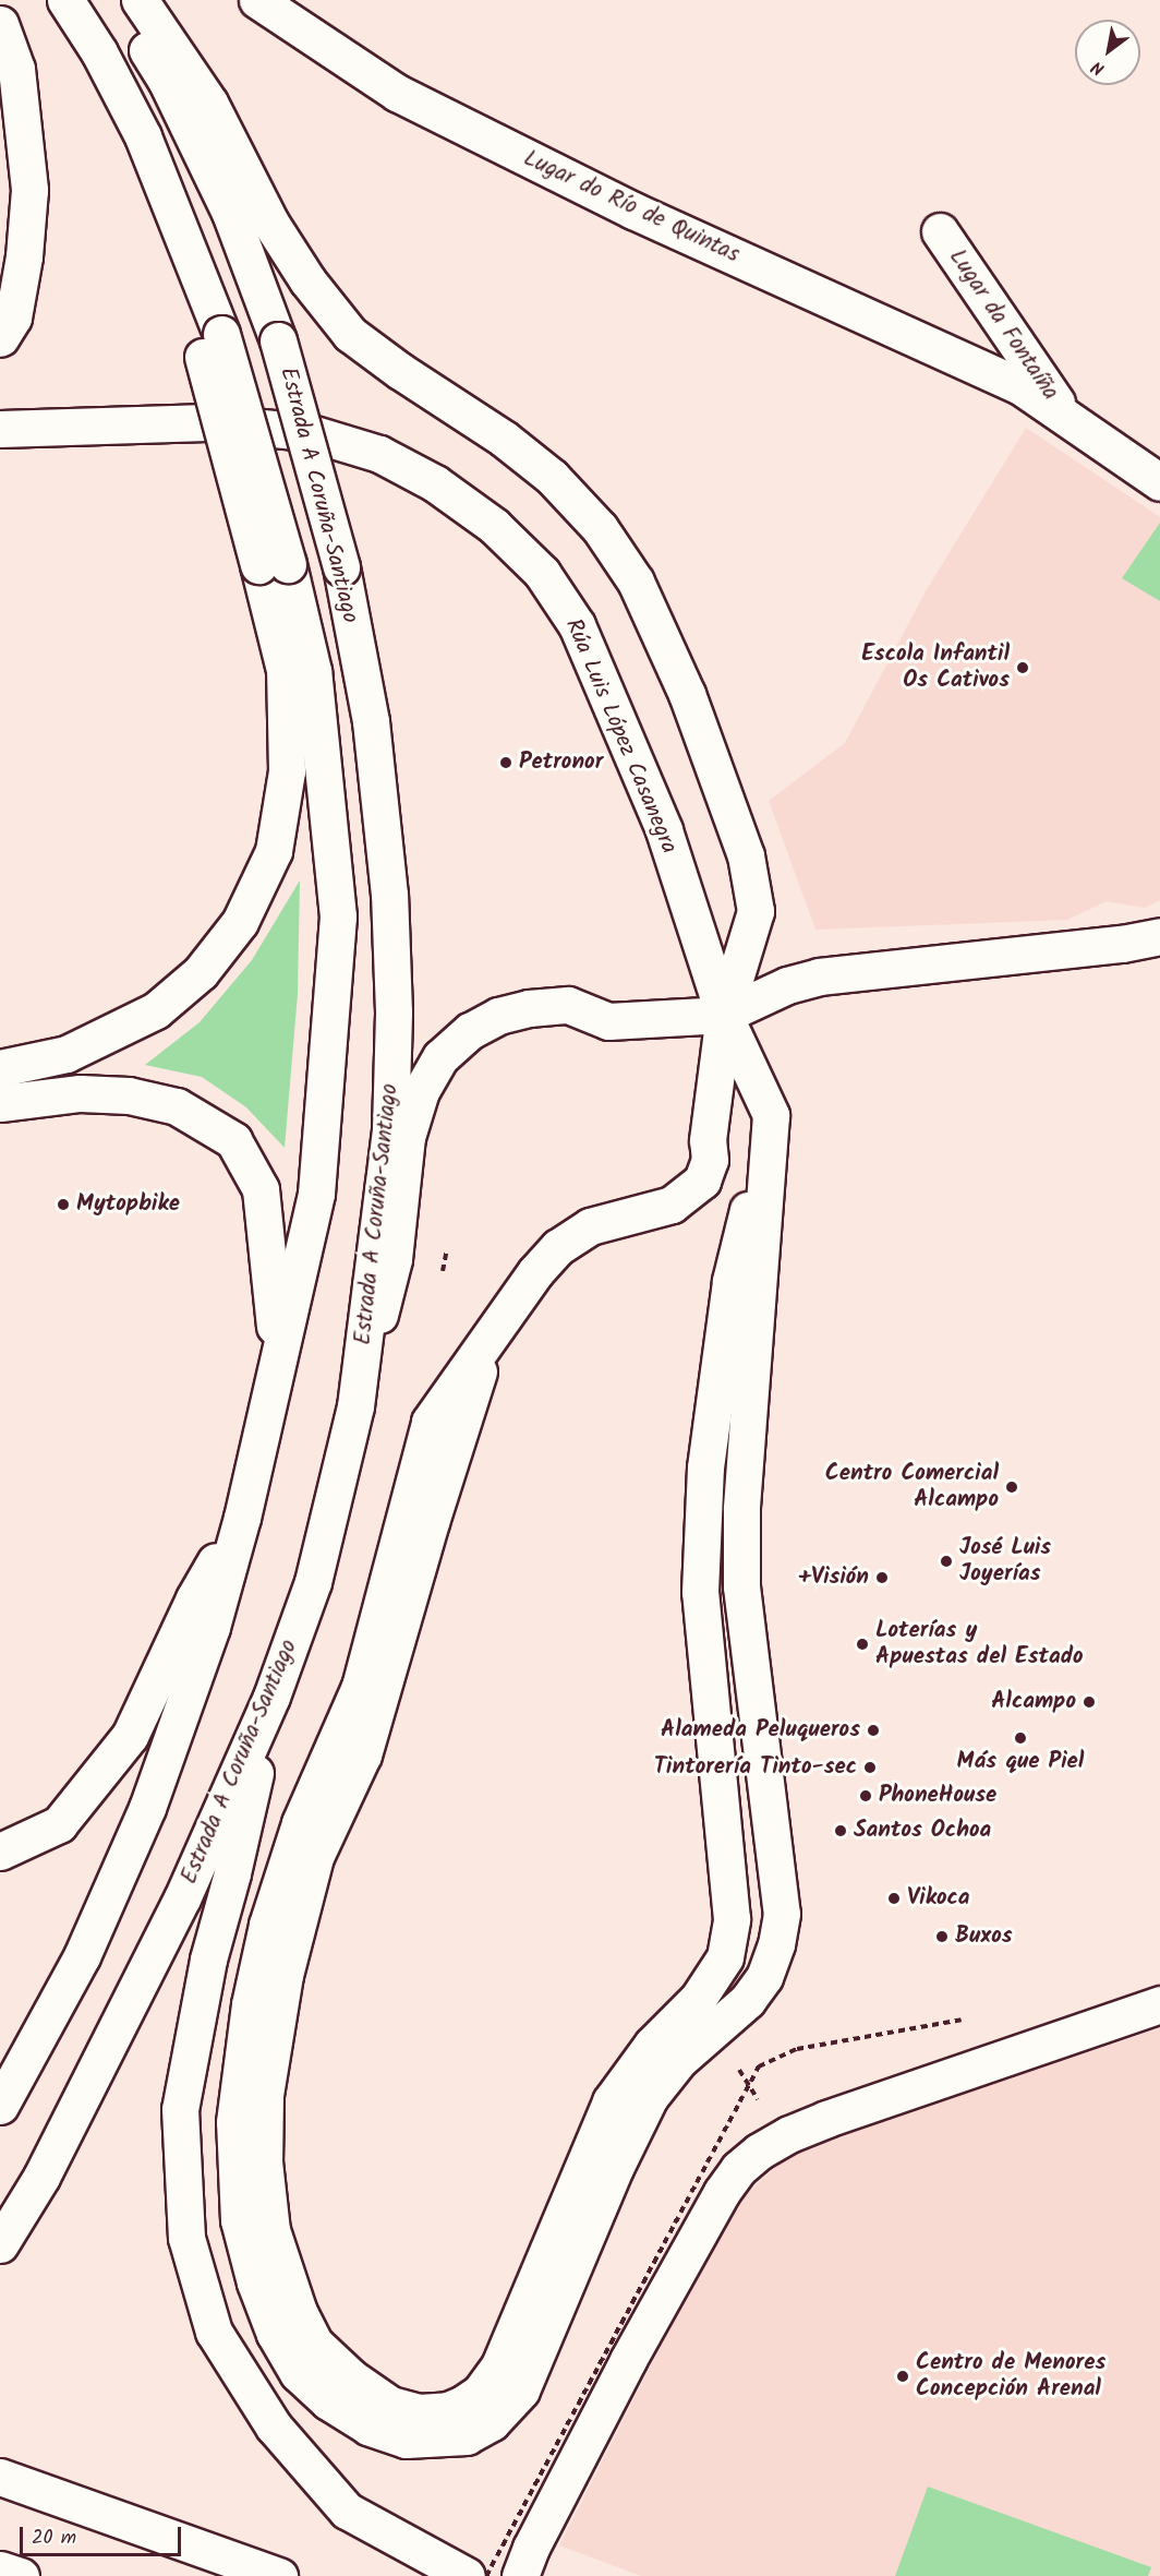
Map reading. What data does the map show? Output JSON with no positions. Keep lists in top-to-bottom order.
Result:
{
  "streets": {
    "main road": [
      "Lugar do Río de Quintas",
      "Lugar da Fontaíña",
      "Estrada A Coruña-Santiago",
      "Rúa Luis López Casanegra"
    ]
  },
  "crossings": [
    ["Lugar do Río de Quintas", "Lugar da Fontaíña"]
  ],
  "places": [
    "Escola Infantil Os Cativos",
    "Petronor",
    "Mytopbike",
    "Centro Comercial Alcampo",
    "José Luis Joyerías",
    "+Visión",
    "Loterías y Apuestas del Estado",
    "Alcampo",
    "Alameda Peluqueros",
    "Más que Piel",
    "Tintorería Tinto-sec",
    "PhoneHouse",
    "Santos Ochoa",
    "Vikoca",
    "Buxos",
    "Centro de Menores Concepción Arenal"
  ],
  "scale_bar": "20 m",
  "north": "bottom left"
}
